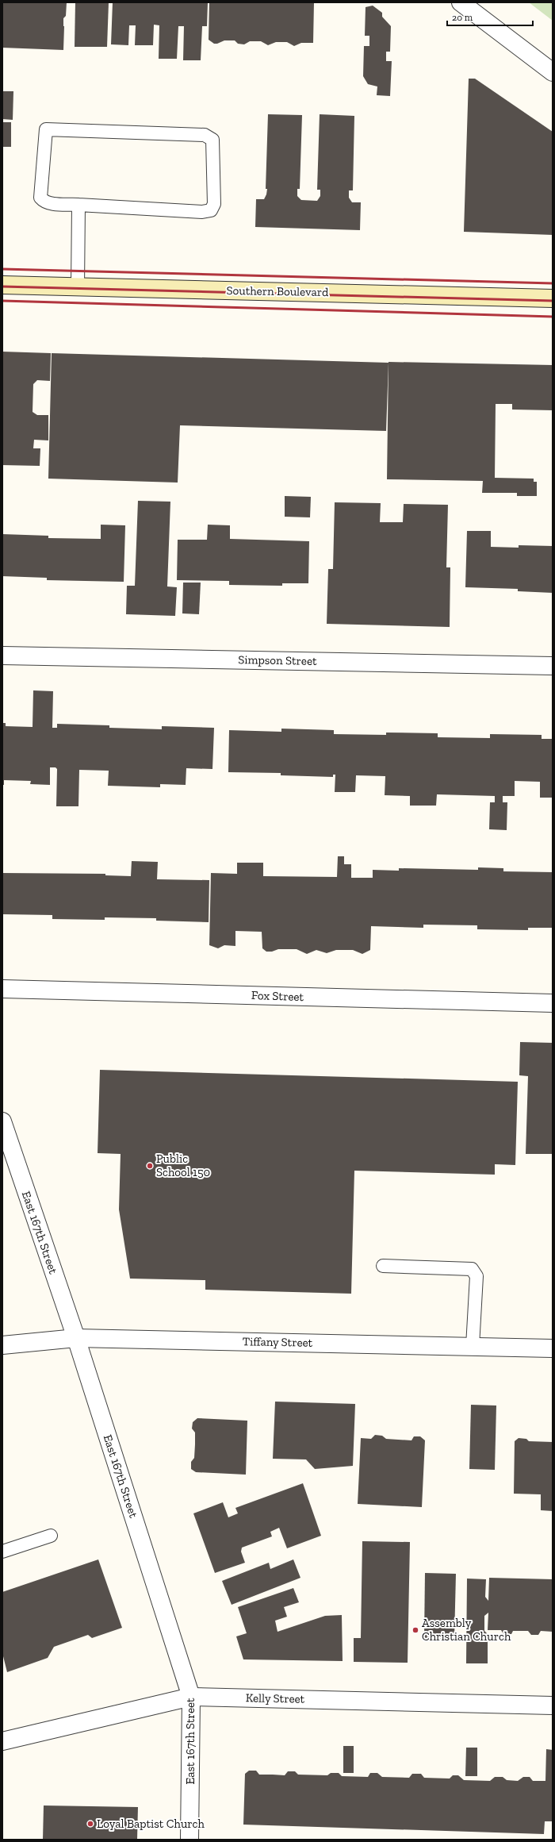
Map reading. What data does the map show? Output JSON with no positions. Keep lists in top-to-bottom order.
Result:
{
  "streets": {
    "main road": ["Southern Boulevard"],
    "street": [
      "Simpson Street",
      "Fox Street",
      "East 167th Street",
      "Tiffany Street",
      "Kelly Street"
    ]
  },
  "crossings": [
    ["East 167th Street", "Tiffany Street"],
    ["East 167th Street", "Kelly Street"]
  ],
  "places": ["Public School 150", "Assembly Christian Church", "Loyal Baptist Church"],
  "scale_bar": "20 m"
}
